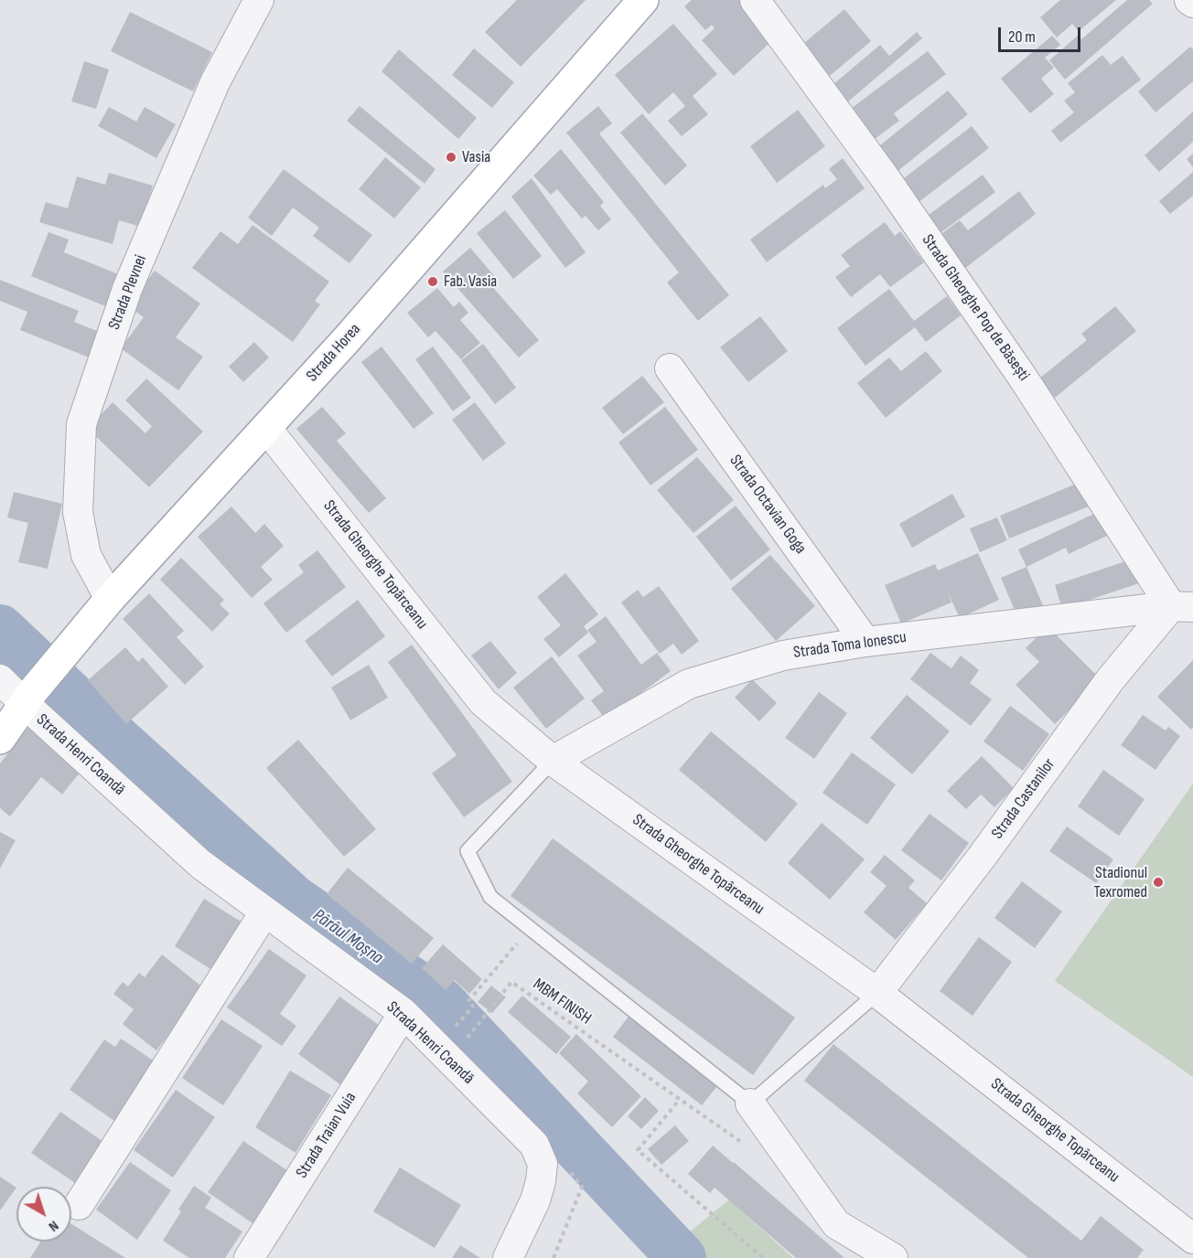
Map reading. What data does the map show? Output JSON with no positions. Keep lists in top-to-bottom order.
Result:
{
  "streets": {
    "main road": ["Strada Horea"],
    "street": [
      "Strada Plevnei",
      "Strada Gheorghe Pop de Băsești",
      "Strada Octavian Goga",
      "Strada Gheorghe Topârceanu",
      "Strada Toma Ionescu",
      "Strada Henri Coandă",
      "Strada Castanilor",
      "Strada Traian Vuia"
    ],
    "path": ["MBM FINISH"]
  },
  "crossings": [
    ["Strada Plevnei", "Strada Horea"],
    ["Strada Gheorghe Pop de Băsești", "Strada Toma Ionescu"],
    ["Strada Gheorghe Pop de Băsești", "Strada Castanilor"],
    ["Strada Horea", "Strada Gheorghe Topârceanu"],
    ["Strada Horea", "Strada Henri Coandă"],
    ["Strada Octavian Goga", "Strada Toma Ionescu"],
    ["Strada Gheorghe Topârceanu", "Strada Toma Ionescu"],
    ["Strada Gheorghe Topârceanu", "Strada Castanilor"],
    ["Strada Toma Ionescu", "Strada Castanilor"],
    ["Strada Henri Coandă", "Strada Traian Vuia"]
  ],
  "water": ["Pârâul Moșna"],
  "places": ["Vasia", "Fab. Vasia", "Stadionul Texromed"],
  "scale_bar": "20 m",
  "north": "bottom right"
}
